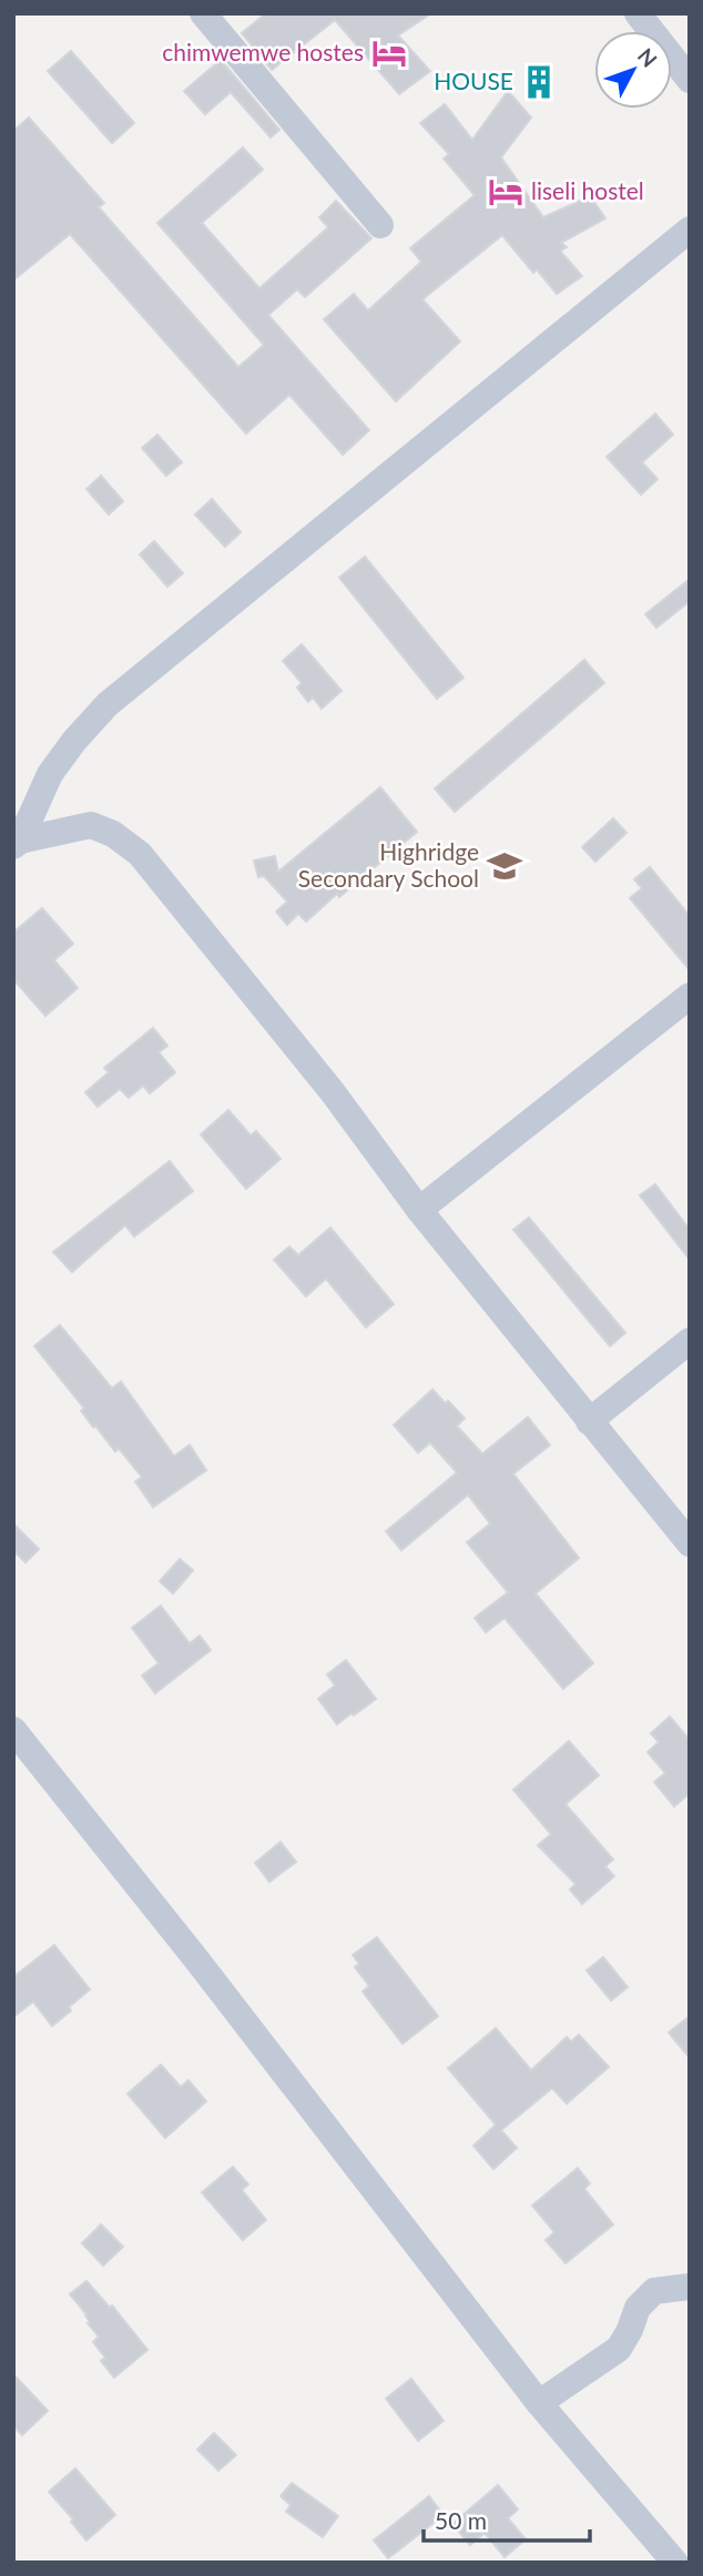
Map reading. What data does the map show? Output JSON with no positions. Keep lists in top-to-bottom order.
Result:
{
  "places": {
    "hotel": ["chimwemwe hostes", "liseli hostel"],
    "building": ["HOUSE"],
    "school or university": ["Highridge Secondary School"]
  },
  "scale_bar": "50 m",
  "north": "top right"
}
